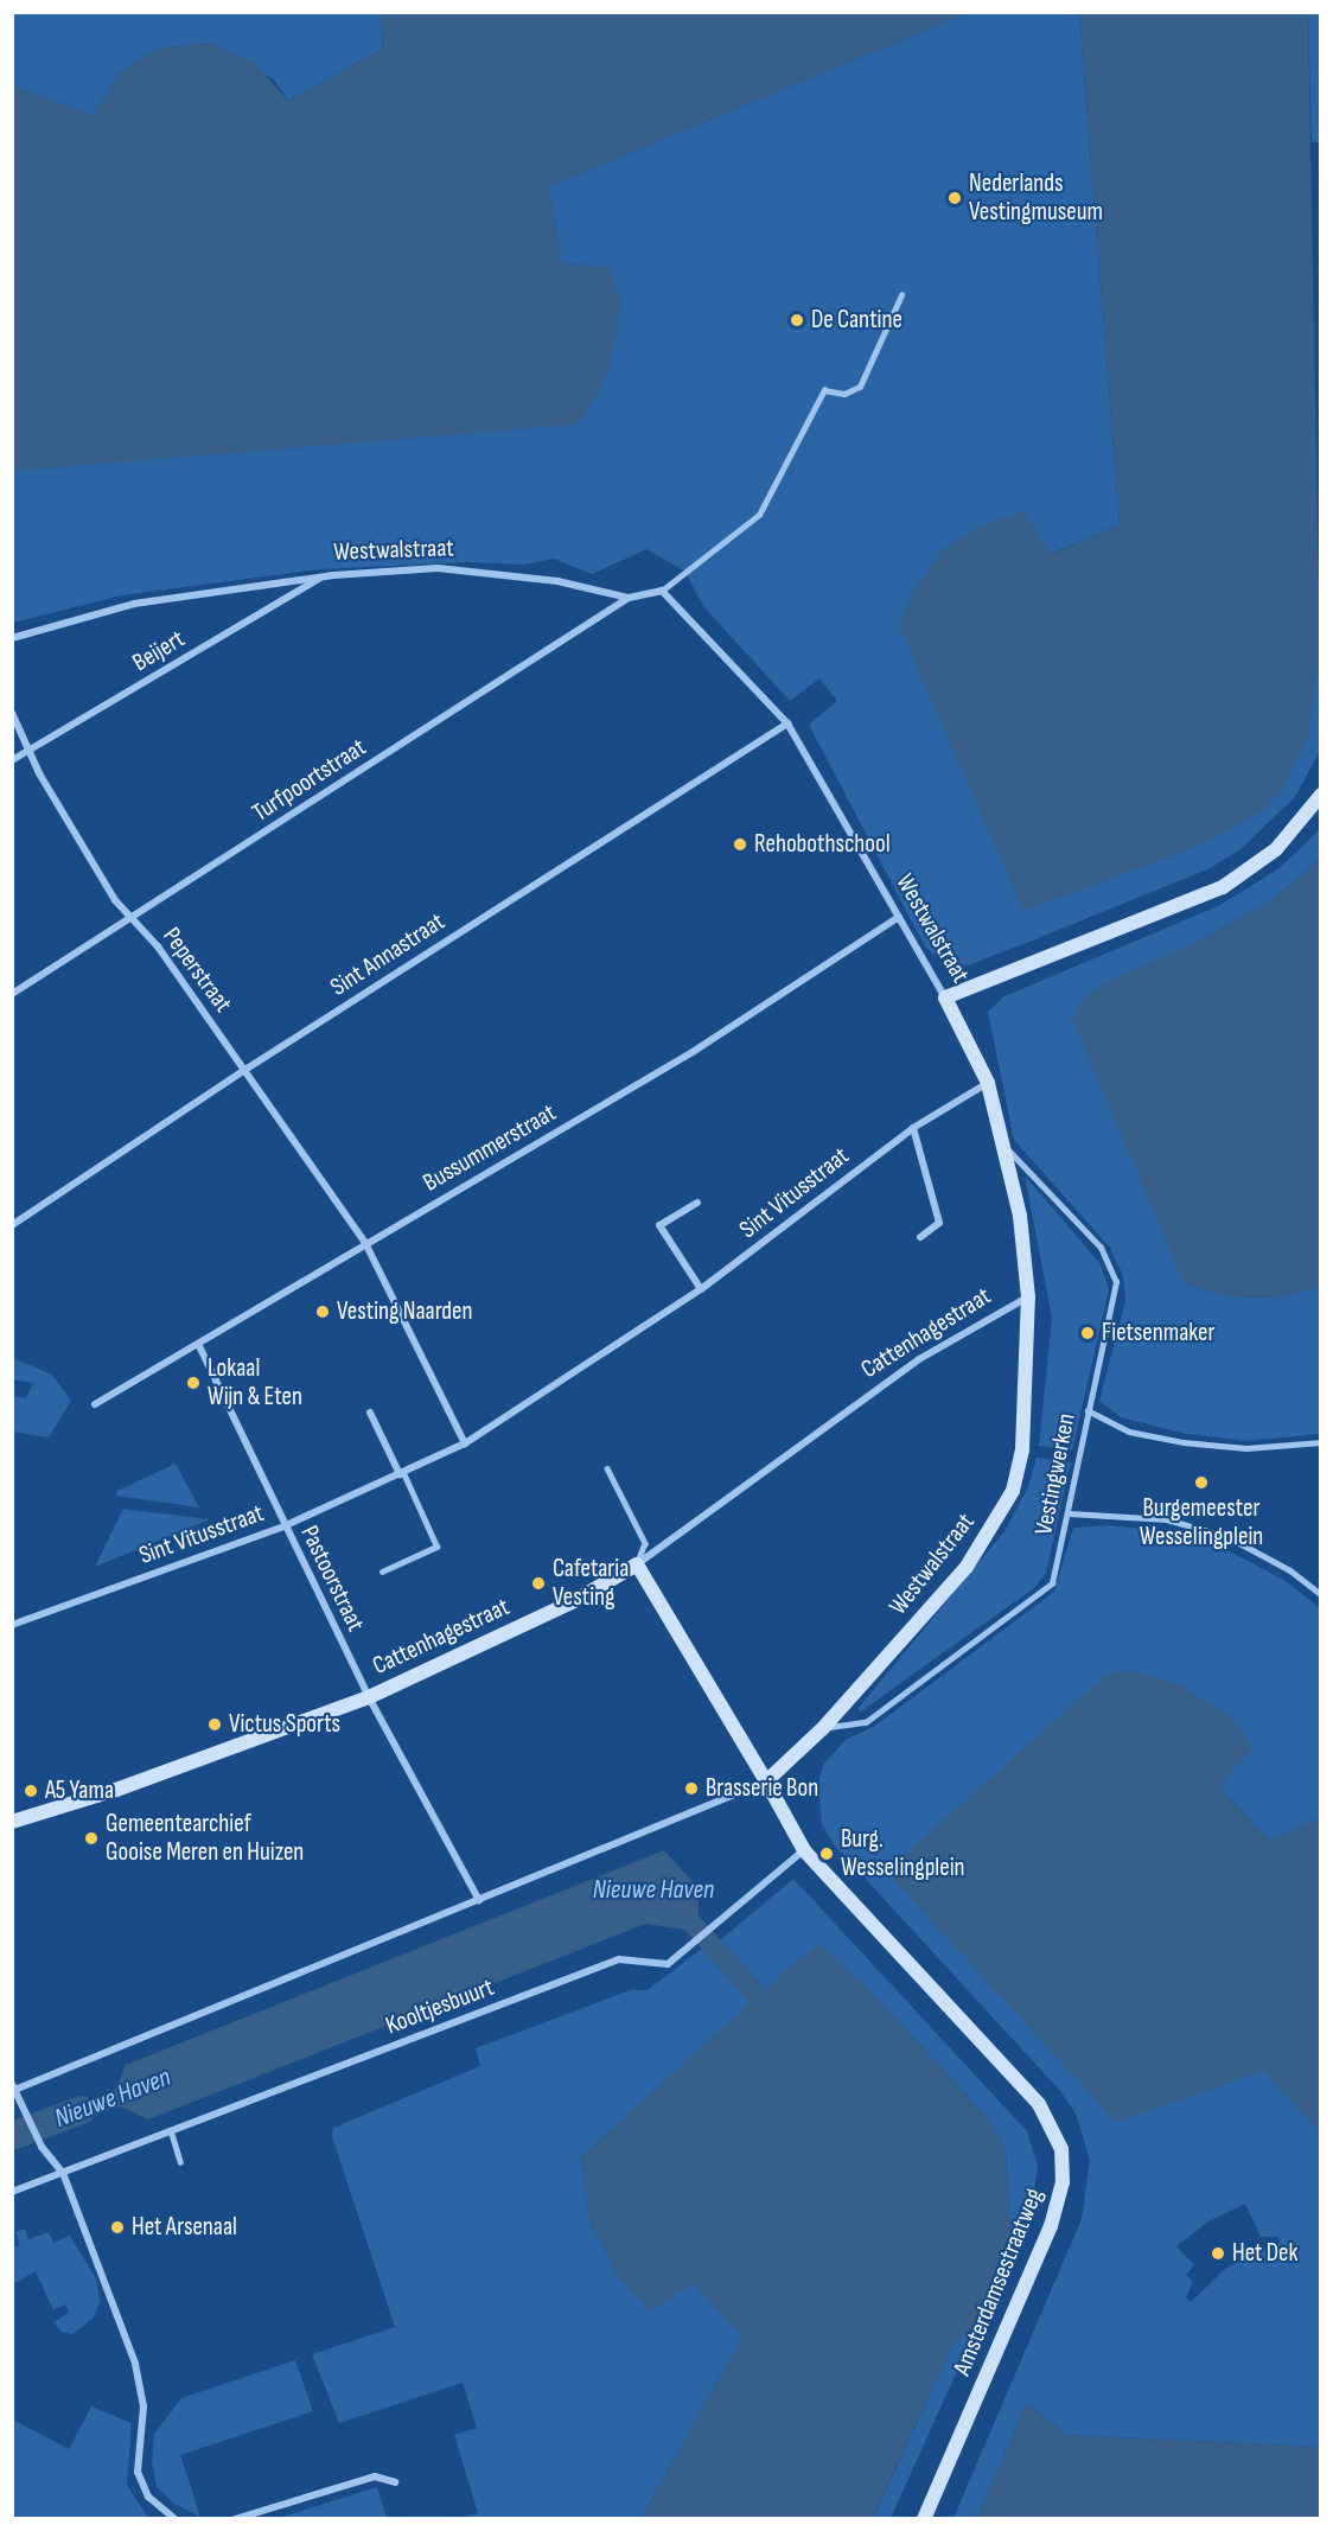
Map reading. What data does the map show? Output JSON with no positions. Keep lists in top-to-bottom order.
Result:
{
  "streets": {
    "street": [
      "Westwalstraat",
      "Beijert",
      "Turfpoortstraat",
      "Sint Annastraat",
      "Peperstraat",
      "Bussummerstraat",
      "Sint Vitusstraat",
      "Cattenhagestraat",
      "Pastoorstraat",
      "Kooltjesbuurt",
      "Amsterdamsestraatweg"
    ],
    "lane": ["Vestingwerken"]
  },
  "crossings": [
    ["Westwalstraat", "Beijert"],
    ["Westwalstraat", "Turfpoortstraat"],
    ["Westwalstraat", "Sint Annastraat"],
    ["Westwalstraat", "Bussummerstraat"],
    ["Westwalstraat", "Sint Vitusstraat"],
    ["Westwalstraat", "Cattenhagestraat"],
    ["Westwalstraat", "Vestingwerken"],
    ["Beijert", "Peperstraat"],
    ["Turfpoortstraat", "Peperstraat"],
    ["Sint Annastraat", "Peperstraat"],
    ["Peperstraat", "Bussummerstraat"],
    ["Peperstraat", "Sint Vitusstraat"],
    ["Bussummerstraat", "Pastoorstraat"],
    ["Sint Vitusstraat", "Pastoorstraat"],
    ["Cattenhagestraat", "Pastoorstraat"],
    ["Kooltjesbuurt", "Amsterdamsestraatweg"]
  ],
  "water": ["Nieuwe Haven"],
  "places": [
    "Nederlands Vestingmuseum",
    "De Cantine",
    "Rehobothschool",
    "Vesting Naarden",
    "Fietsenmaker",
    "Lokaal Wijn & Eten",
    "Burgemeester Wesselingplein",
    "Cafetaria Vesting",
    "Victus Sports",
    "Brasserie Bon",
    "A5 Yama",
    "Gemeentearchief Gooise Meren en Huizen",
    "Burg. Wesselingplein",
    "Het Arsenaal",
    "Het Dek"
  ]
}
